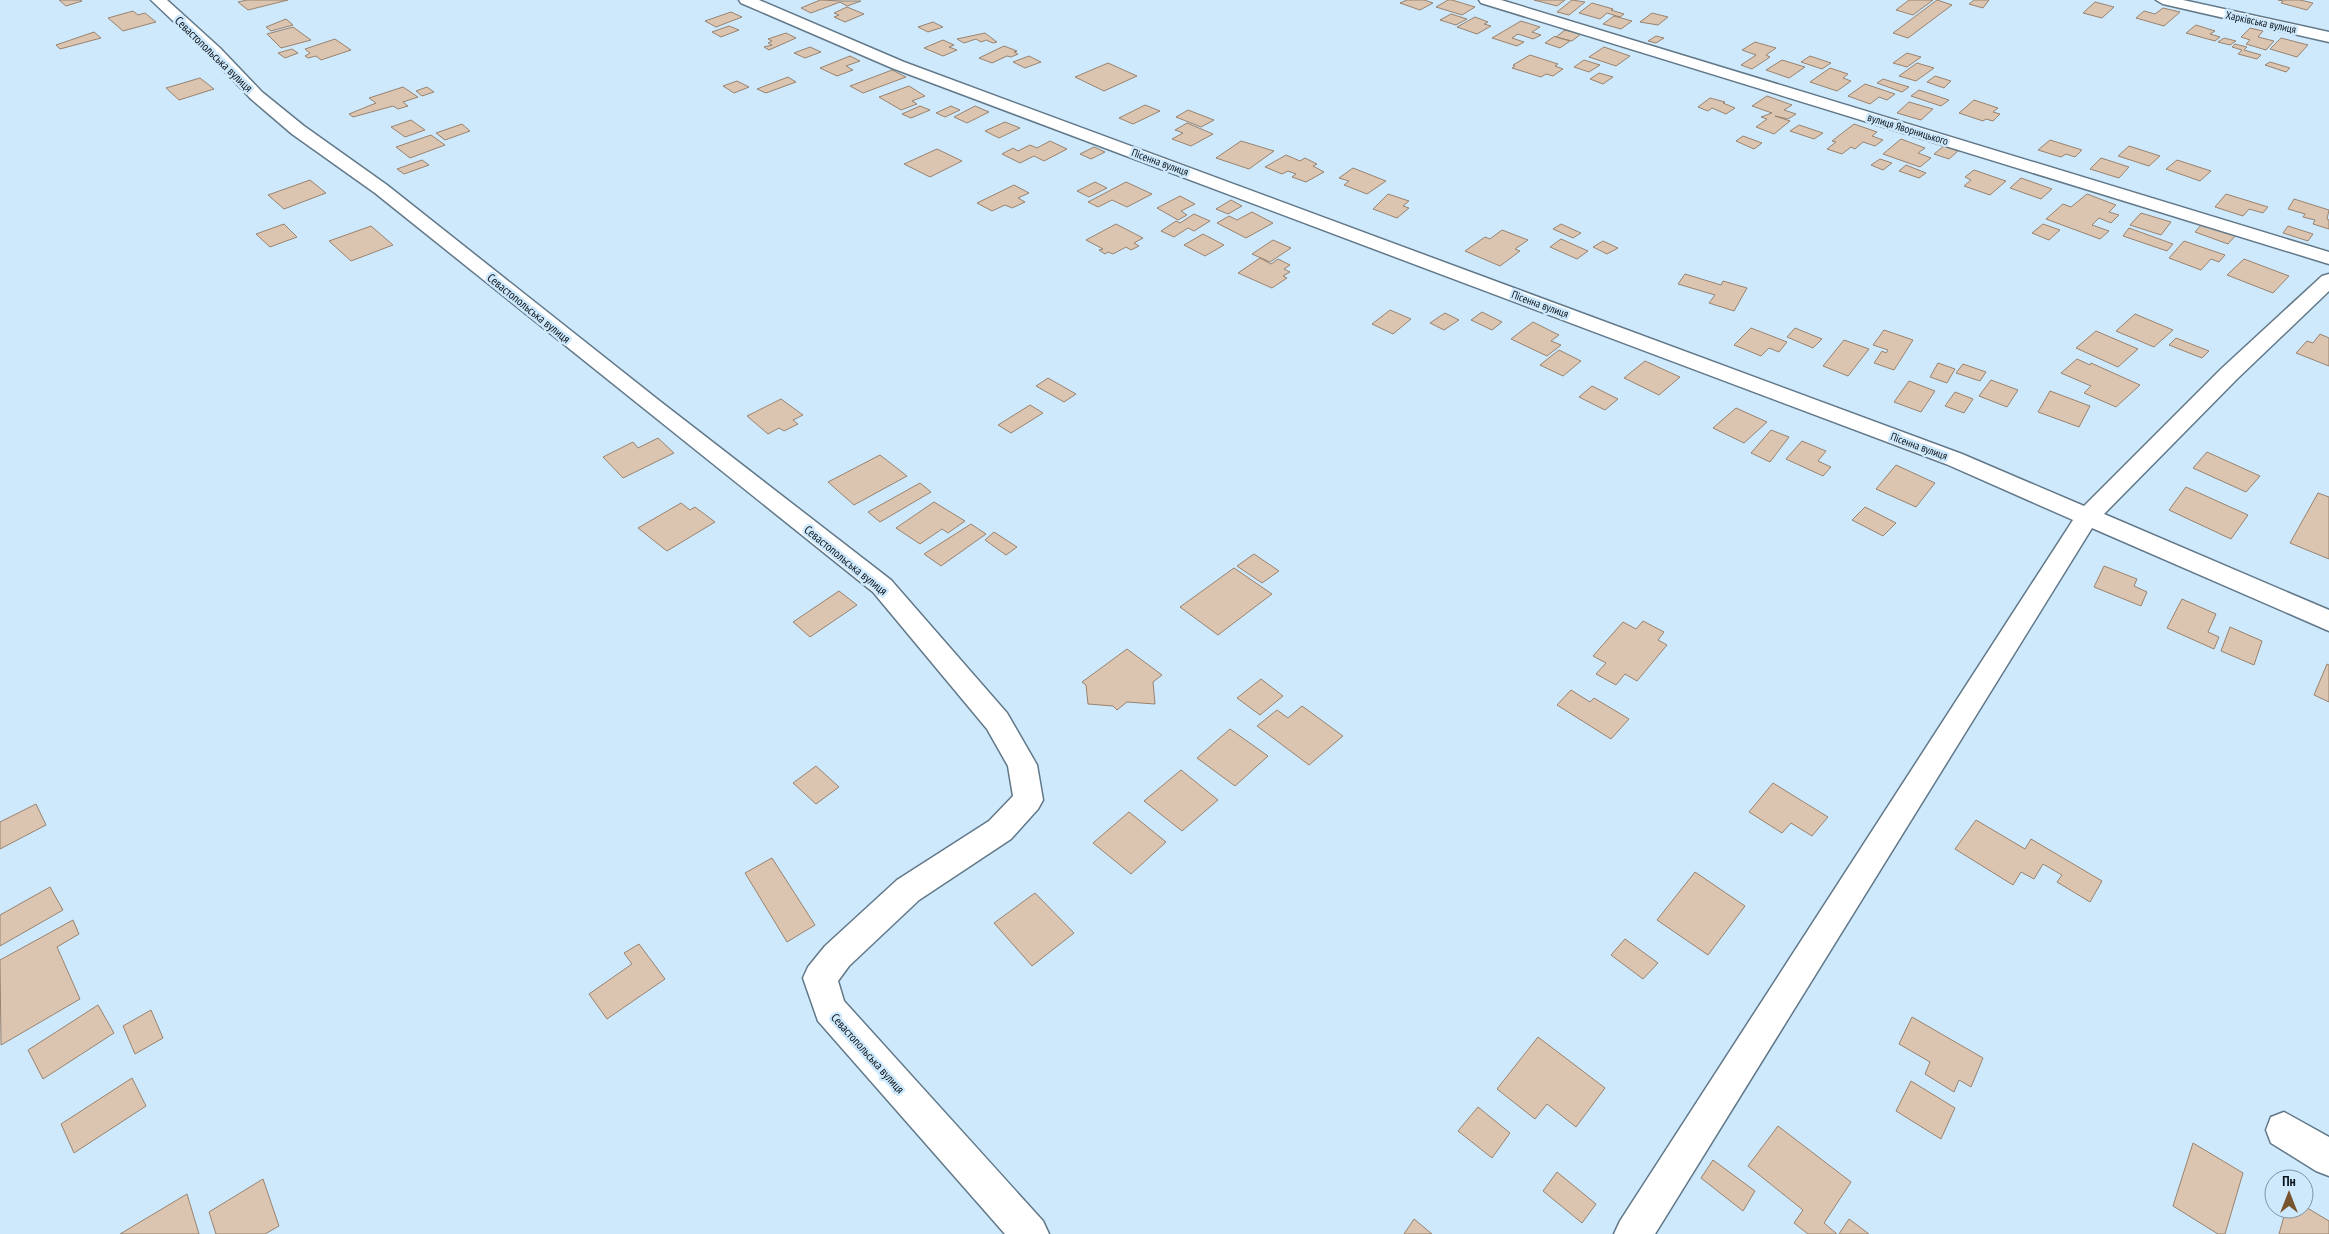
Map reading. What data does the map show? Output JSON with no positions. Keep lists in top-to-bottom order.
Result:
{
  "streets": {
    "street": [
      "Харківська вулиця",
      "Севастопольська вулиця",
      "вулиця Яворницького",
      "Пісенна вулиця"
    ]
  },
  "north": "top"
}
